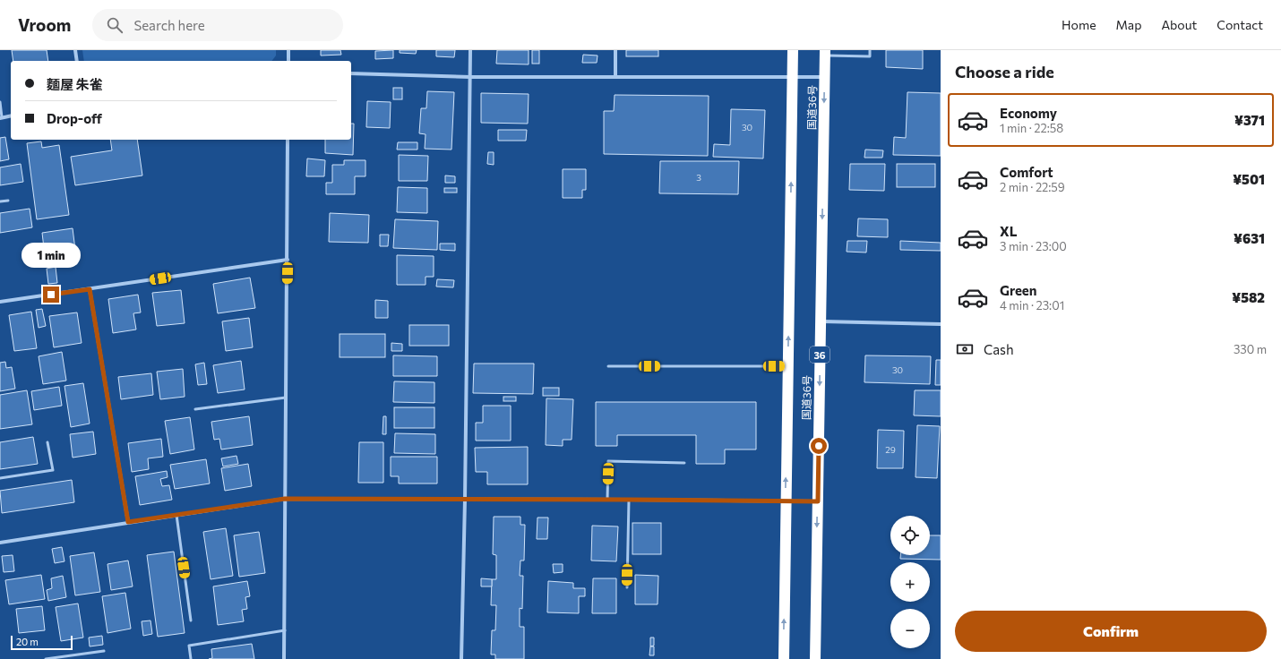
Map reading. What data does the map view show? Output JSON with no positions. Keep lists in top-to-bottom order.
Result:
{
  "streets": {
    "highway": ["国道36号", "36"]
  },
  "house_numbers": [
    "30",
    "3",
    "30",
    "29"
  ],
  "scale_bar": "20 m",
  "page": {
    "header": "Vroom",
    "search": "Search here",
    "nav": [
      "Home",
      "Map",
      "About",
      "Contact"
    ],
    "heading": "Choose a ride",
    "banner": ["麵屋 朱雀", "Drop-off"],
    "list": [
      {
        "name": "Economy",
        "note": "1 min · 22:58",
        "value": "¥371"
      },
      {
        "name": "Comfort",
        "note": "2 min · 22:59",
        "value": "¥501"
      },
      {
        "name": "XL",
        "note": "3 min · 23:00",
        "value": "¥631"
      },
      {
        "name": "Green",
        "note": "4 min · 23:01",
        "value": "¥582"
      }
    ],
    "bubble": "1 min",
    "pay": ["Cash", "330 m"],
    "map_buttons": ["+", "−"],
    "buttons": "Confirm",
    "scale": "20 m"
  }
}
